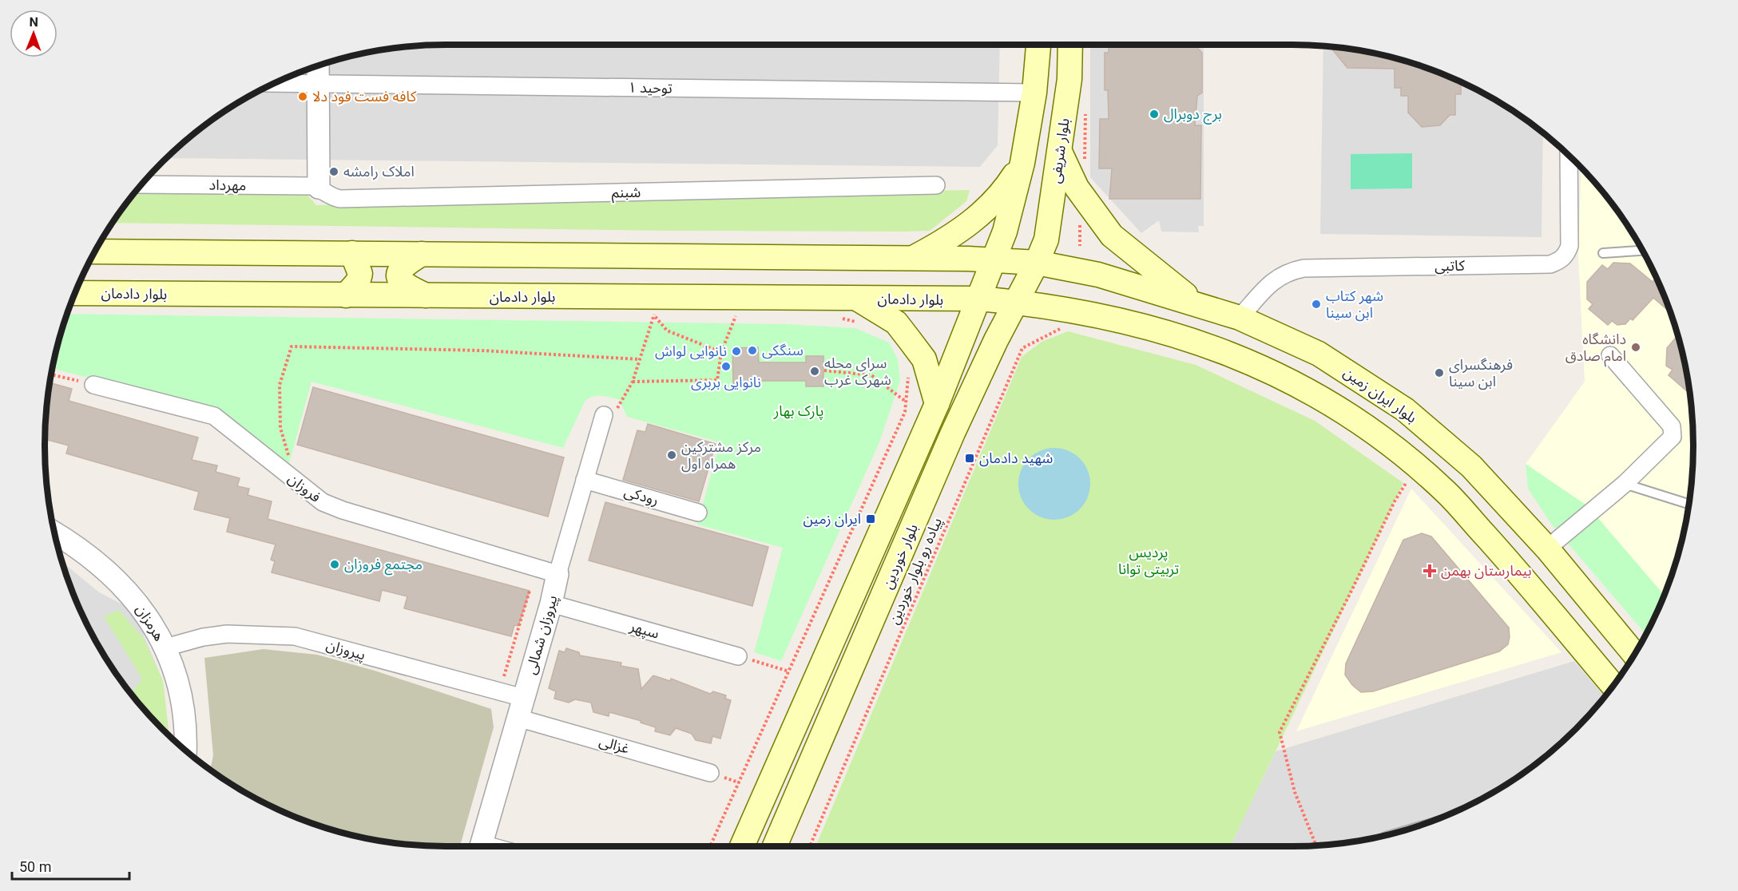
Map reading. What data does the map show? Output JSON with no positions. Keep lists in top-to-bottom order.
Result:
{
  "streets": {
    "main road": [
      "بلوار شریفی",
      "بلوار دادمان",
      "بلوار ایران زمین",
      "بلوار خوردین"
    ],
    "street": [
      "توحید ۱",
      "مهرداد",
      "شبنم",
      "کاتبی",
      "فروزان",
      "رودکی",
      "هرمزان",
      "سپهر",
      "پیروزان شمالی",
      "پیروزان",
      "غزالی"
    ],
    "path": ["پیاده رو بلوار خوردین"]
  },
  "crossings": [
    ["بلوار شریفی", "بلوار ایران زمین"],
    ["بلوار شریفی", "بلوار خوردین"],
    ["مهرداد", "شبنم"],
    ["کاتبی", "بلوار ایران زمین"],
    ["بلوار دادمان", "بلوار خوردین"],
    ["بلوار ایران زمین", "بلوار خوردین"],
    ["فروزان", "پیروزان شمالی"],
    ["رودکی", "پیروزان شمالی"],
    ["هرمزان", "پیروزان"],
    ["سپهر", "پیروزان شمالی"],
    ["پیروزان شمالی", "پیروزان"],
    ["پیروزان شمالی", "غزالی"],
    ["پیروزان", "غزالی"]
  ],
  "parks": ["پارک بهار", "پردیس تربیتی توانا"],
  "places": {
    "other": [
      "کافه فست فود دلا",
      "برج دوبرال",
      "املاک رامشه",
      "شهر کتاب ابن سینا",
      "دانشگاه امام صادق",
      "سنگکی",
      "نانوایی لواش",
      "نانوایی بربری",
      "سرای محله شهرک غرب",
      "فرهنگسرای ابن سینا",
      "مرکز مشترکین همراه اول",
      "مجتمع فروزان"
    ],
    "transit": ["شهید دادمان", "ایران زمین"],
    "health": ["بیمارستان بهمن"]
  },
  "scale_bar": "50 m",
  "north": "top"
}
